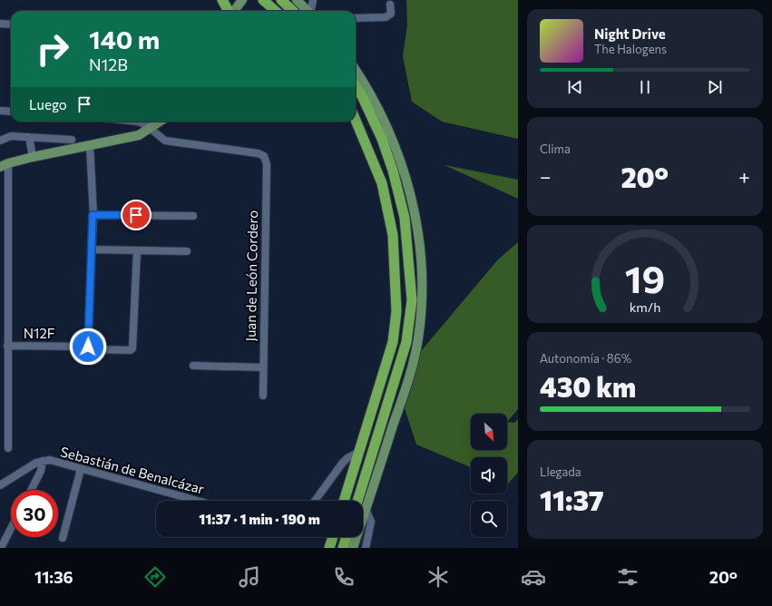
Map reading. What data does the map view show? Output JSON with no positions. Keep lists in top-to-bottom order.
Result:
{
  "streets": {
    "street": ["Juan de León Cordero", "N12F", "Sebastián de Benalcázar"]
  },
  "north": "bottom right",
  "page": {
    "turn": ["140 m", "N12B"],
    "song": ["Night Drive", "The Halogens"],
    "then": "Luego",
    "tile": [
      "Clima",
      ["Autonomía · 86%", "430 km"],
      ["Llegada", "11:37"]
    ],
    "heat": ["−", "20°", "+"],
    "limit": "30",
    "trip": "11:37 · 1 min · 190 m",
    "tabs": ["11:36", "20°"],
    "gauge": ["19", "km/h"]
  }
}
